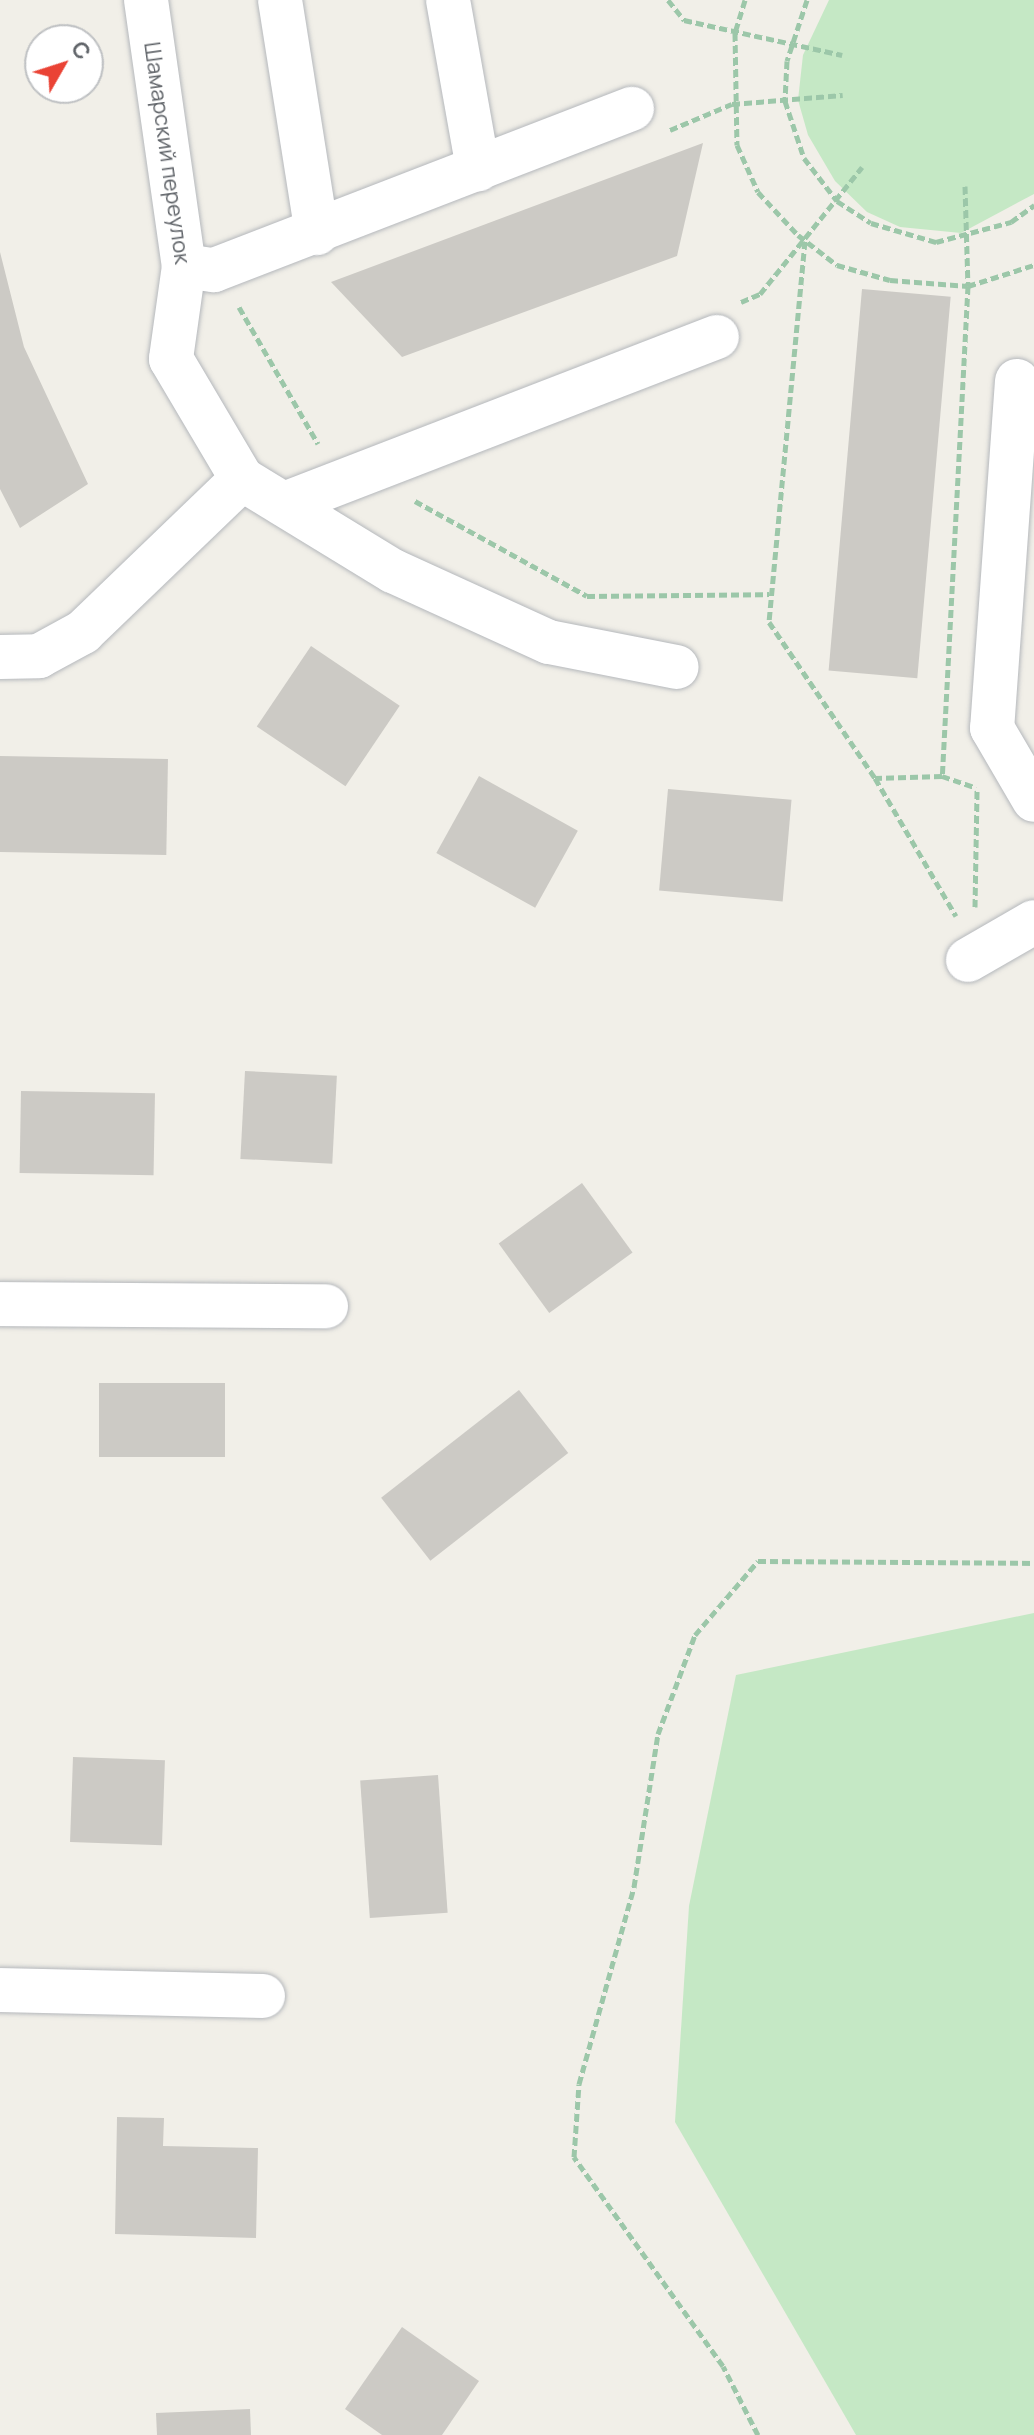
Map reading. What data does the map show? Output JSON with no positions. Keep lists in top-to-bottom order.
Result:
{
  "streets": {
    "street": ["Шамарский переулок"]
  },
  "north": "top right"
}
